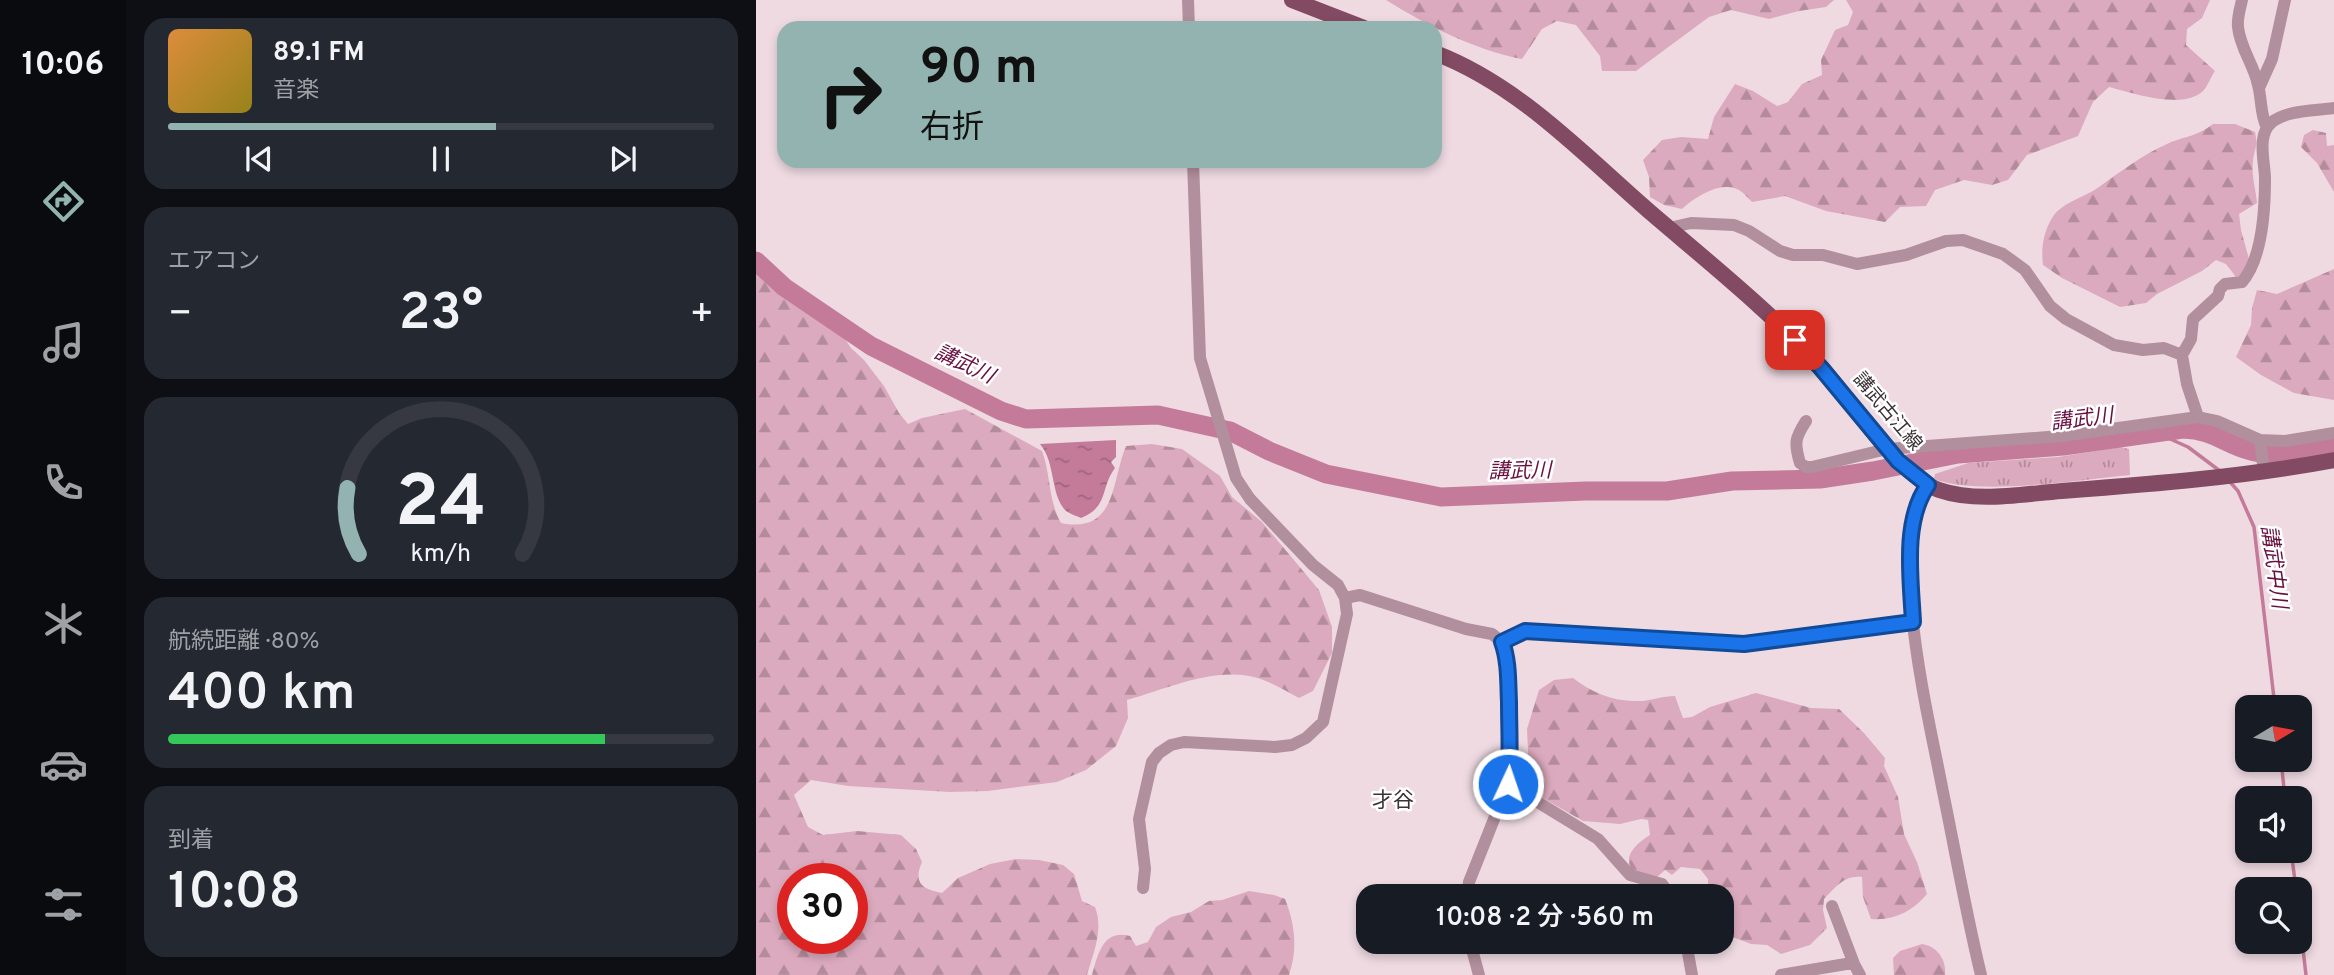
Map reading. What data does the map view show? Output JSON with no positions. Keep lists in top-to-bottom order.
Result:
{
  "streets": {
    "main road": ["講武古江線"]
  },
  "districts": ["才谷"],
  "water": ["講武川", "講武中川"],
  "north": "right",
  "page": {
    "tabs": "10:06",
    "turn": ["90 m", "右折"],
    "song": ["89.1 FM", "音楽"],
    "tile": [
      "エアコン",
      ["航続距離 · 80%", "400 km"],
      ["到着", "10:08"]
    ],
    "heat": ["−", "23°", "+"],
    "limit": "30",
    "trip": "10:08 · 2 分 · 560 m",
    "gauge": ["24", "km/h"]
  }
}
